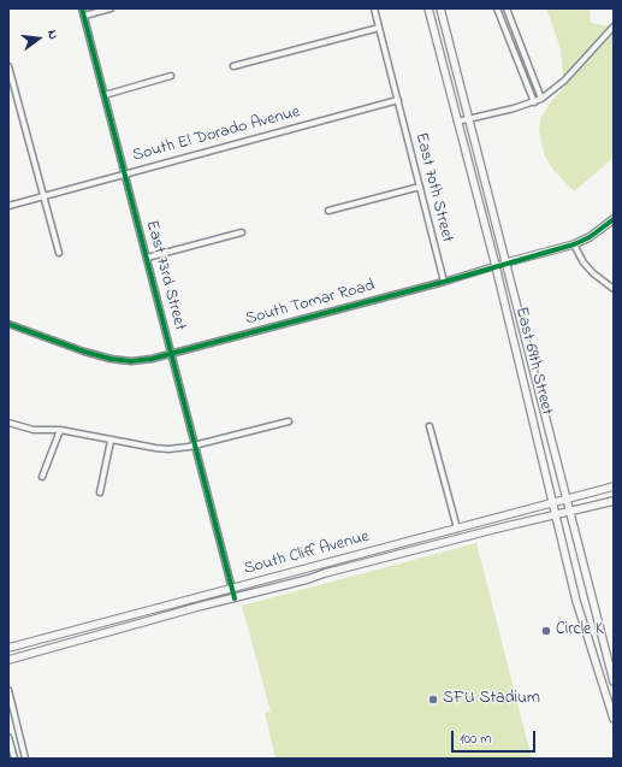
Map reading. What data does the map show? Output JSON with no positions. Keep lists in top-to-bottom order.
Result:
{
  "streets": {
    "main road": ["South Tomar Road", "East 69th Street", "South Cliff Avenue"],
    "street": ["South El Dorado Avenue", "East 70th Street", "East 73rd Street"]
  },
  "crossings": [
    ["South El Dorado Avenue", "East 70th Street"],
    ["South El Dorado Avenue", "East 73rd Street"],
    ["East 70th Street", "South Tomar Road"],
    ["East 73rd Street", "South Tomar Road"],
    ["East 73rd Street", "South Cliff Avenue"],
    ["South Tomar Road", "East 69th Street"],
    ["East 69th Street", "South Cliff Avenue"]
  ],
  "places": ["Circle K", "SFU Stadium"],
  "scale_bar": "100 m",
  "north": "right"
}
